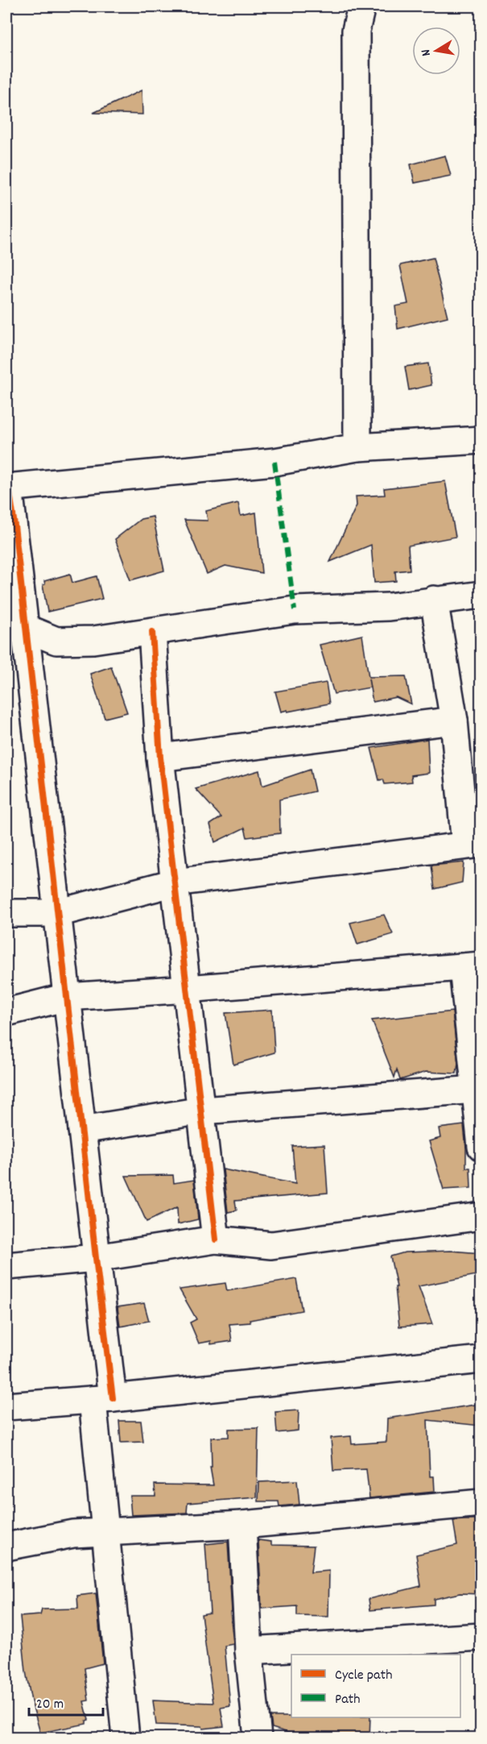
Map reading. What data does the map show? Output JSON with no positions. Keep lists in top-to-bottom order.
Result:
{
  "legend": ["Cycle path", "Path"],
  "scale_bar": "20 m",
  "north": "left"
}
